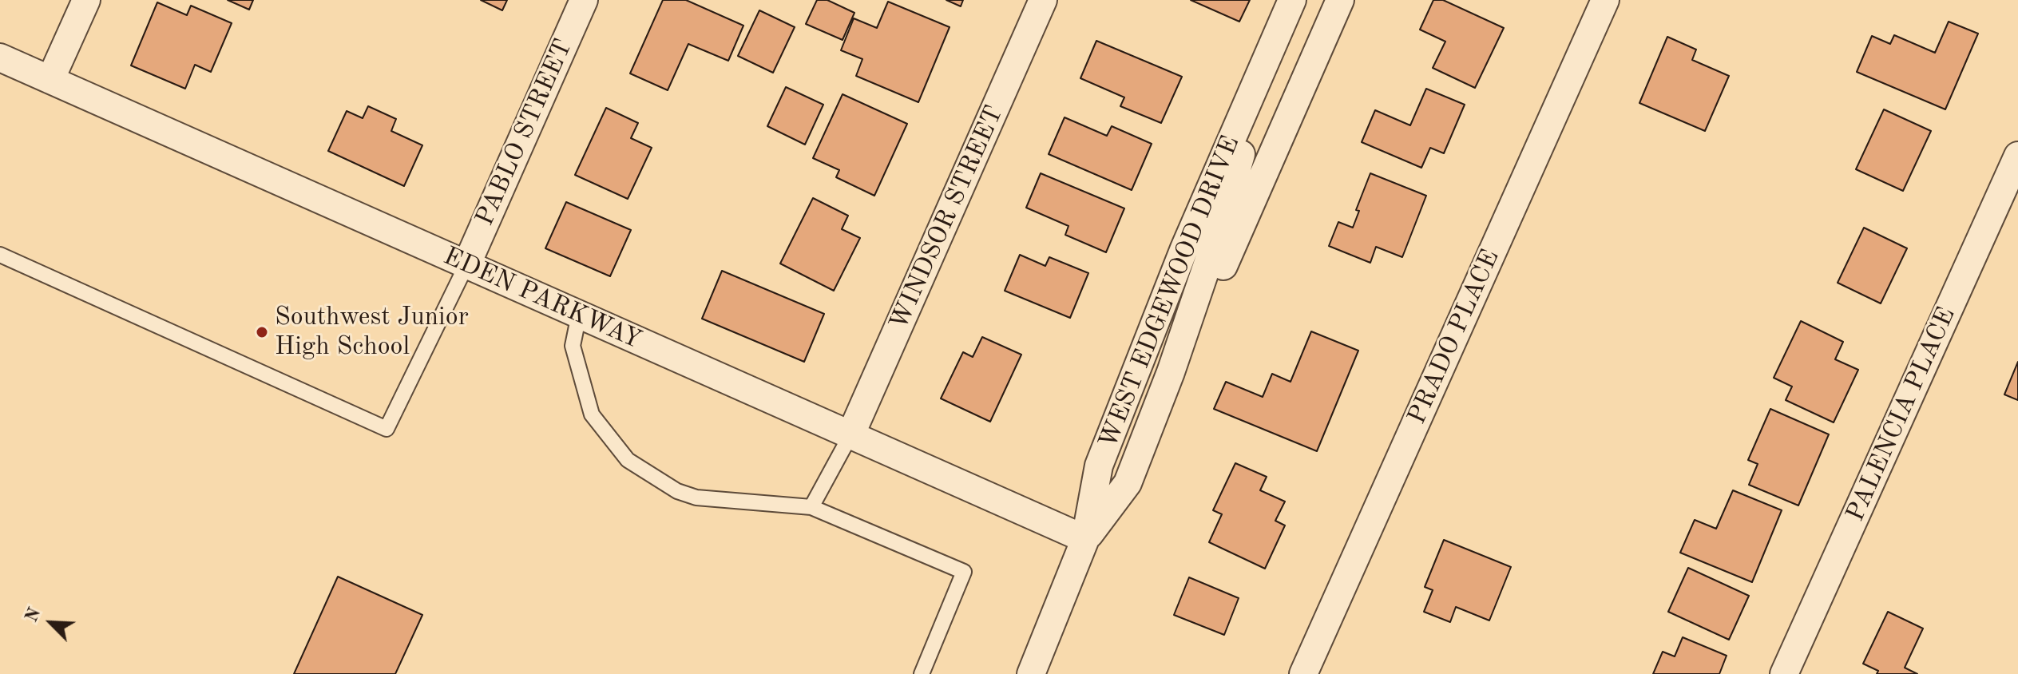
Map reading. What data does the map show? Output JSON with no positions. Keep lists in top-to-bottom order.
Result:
{
  "streets": {
    "street": [
      "PABLO STREET",
      "WINDSOR STREET",
      "WEST EDGEWOOD DRIVE",
      "EDEN PARKWAY",
      "PRADO PLACE",
      "PALENCIA PLACE"
    ]
  },
  "crossings": [
    ["PABLO STREET", "EDEN PARKWAY"],
    ["WINDSOR STREET", "EDEN PARKWAY"],
    ["WEST EDGEWOOD DRIVE", "EDEN PARKWAY"]
  ],
  "places": ["Southwest Junior High School"],
  "north": "top left"
}
